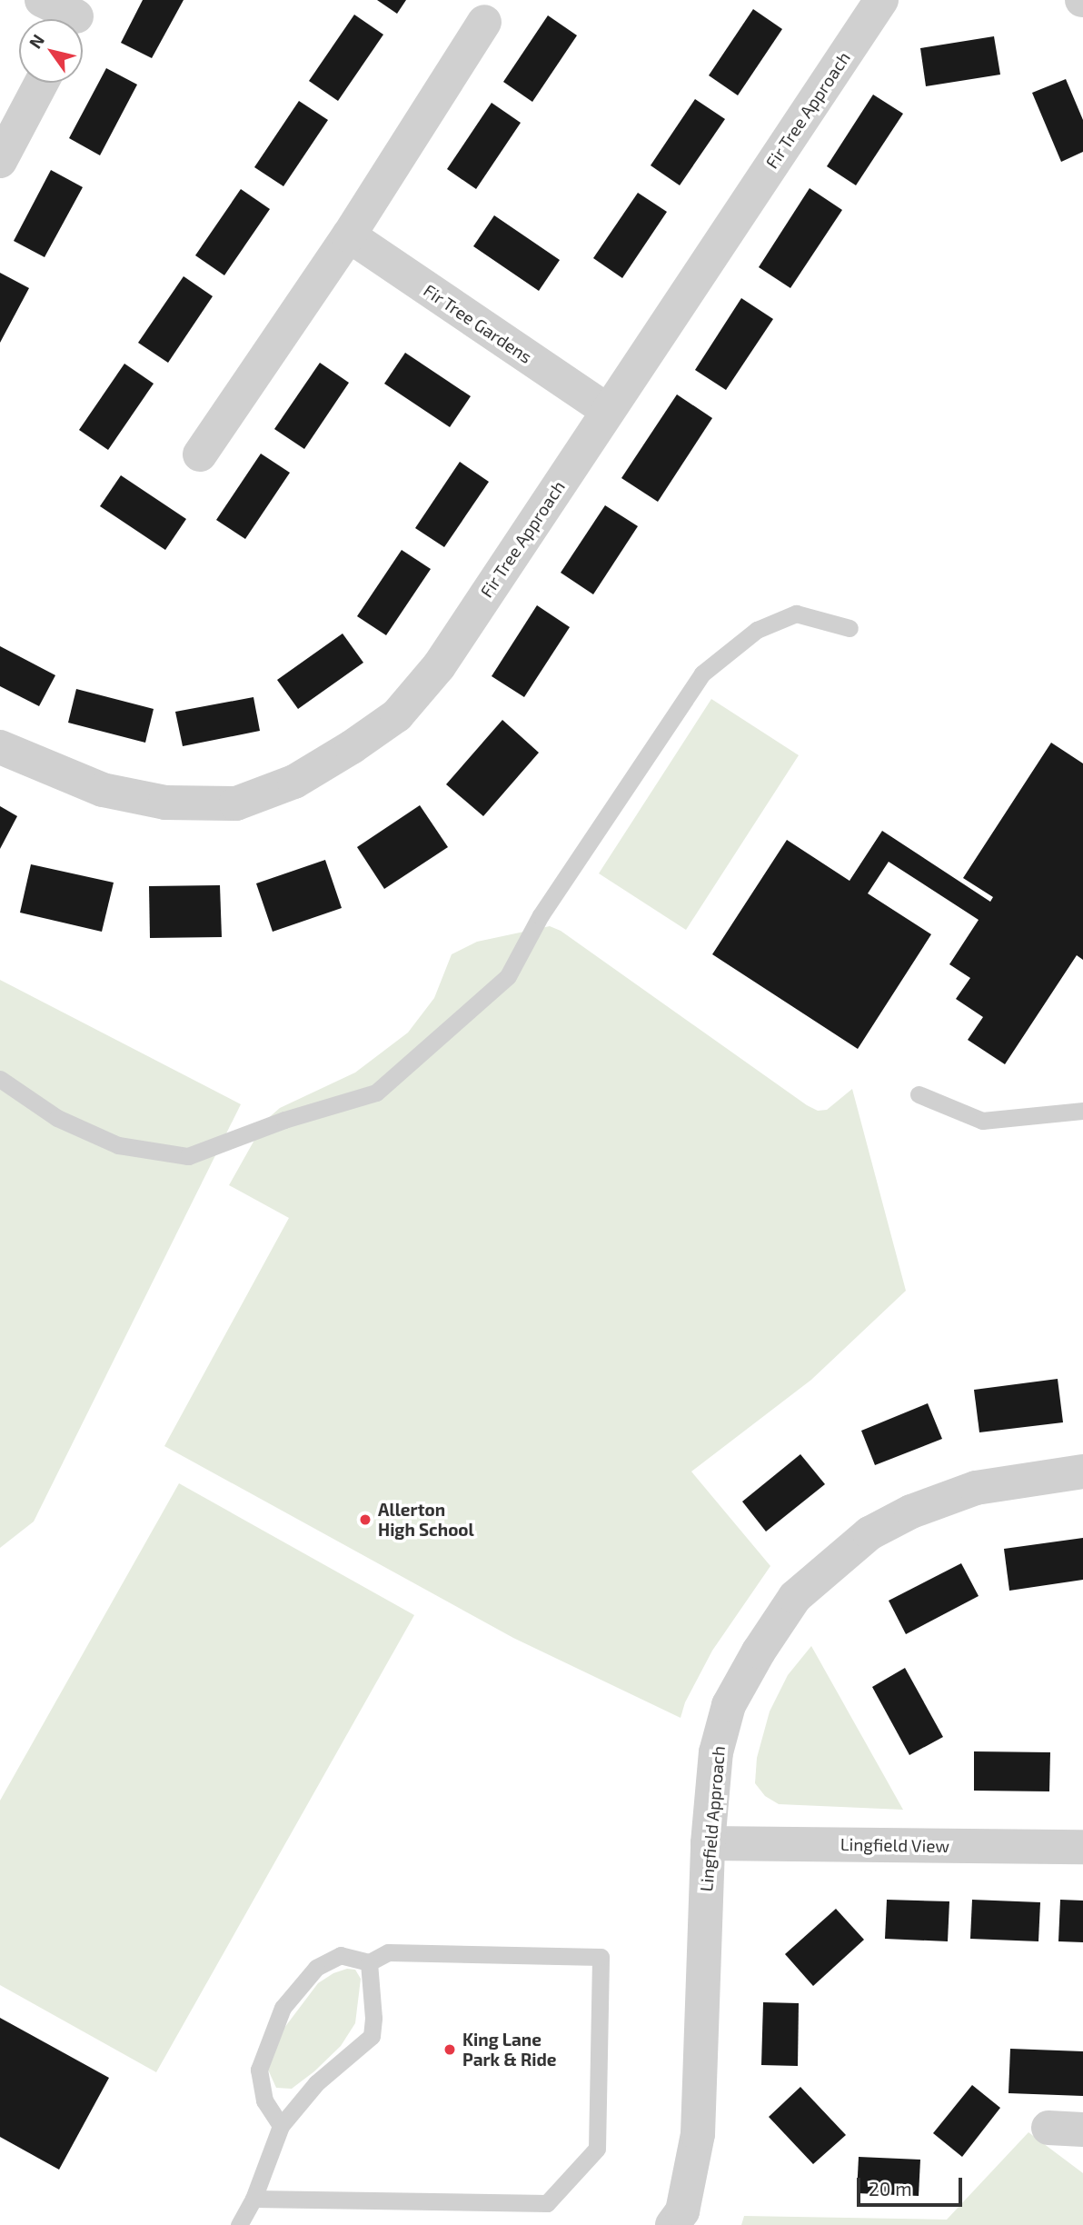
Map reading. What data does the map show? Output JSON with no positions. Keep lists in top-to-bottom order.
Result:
{
  "streets": {
    "street": [
      "Fir Tree Approach",
      "Fir Tree Gardens",
      "Lingfield Approach",
      "Lingfield View"
    ]
  },
  "crossings": [
    ["Fir Tree Approach", "Fir Tree Gardens"],
    ["Lingfield Approach", "Lingfield View"]
  ],
  "places": ["Allerton High School", "King Lane Park & Ride"],
  "scale_bar": "20 m",
  "north": "top left"
}
